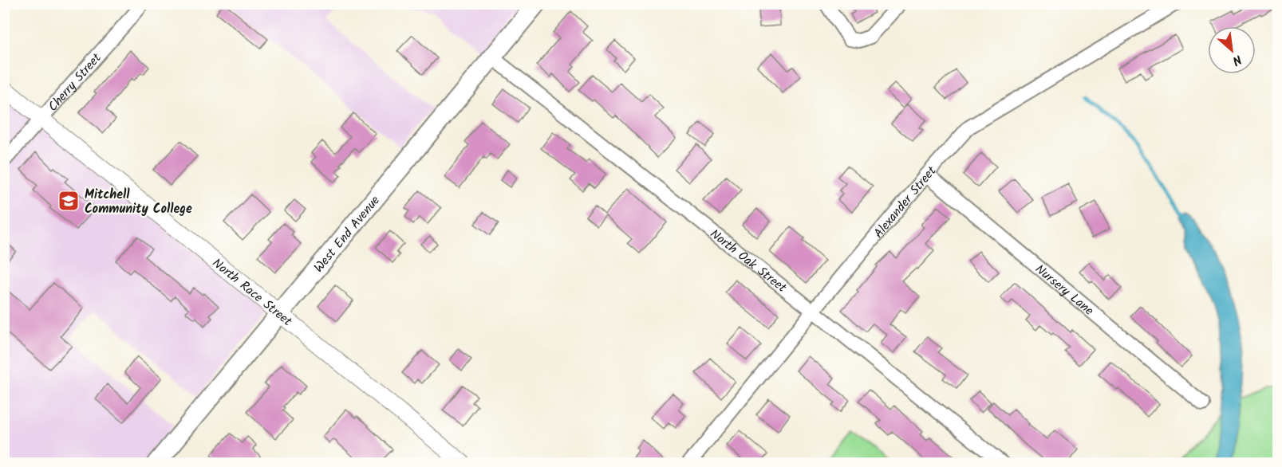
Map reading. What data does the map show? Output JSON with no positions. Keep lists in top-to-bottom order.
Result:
{
  "streets": {
    "main road": ["West End Avenue"],
    "street": [
      "Cherry Street",
      "Alexander Street",
      "North Oak Street",
      "Nursery Lane",
      "North Race Street"
    ]
  },
  "crossings": [
    ["Cherry Street", "North Race Street"],
    ["Alexander Street", "North Oak Street"],
    ["Alexander Street", "Nursery Lane"],
    ["West End Avenue", "North Oak Street"],
    ["West End Avenue", "North Race Street"]
  ],
  "places": {
    "school or university": ["Mitchell Community College"]
  },
  "north": "bottom right"
}
